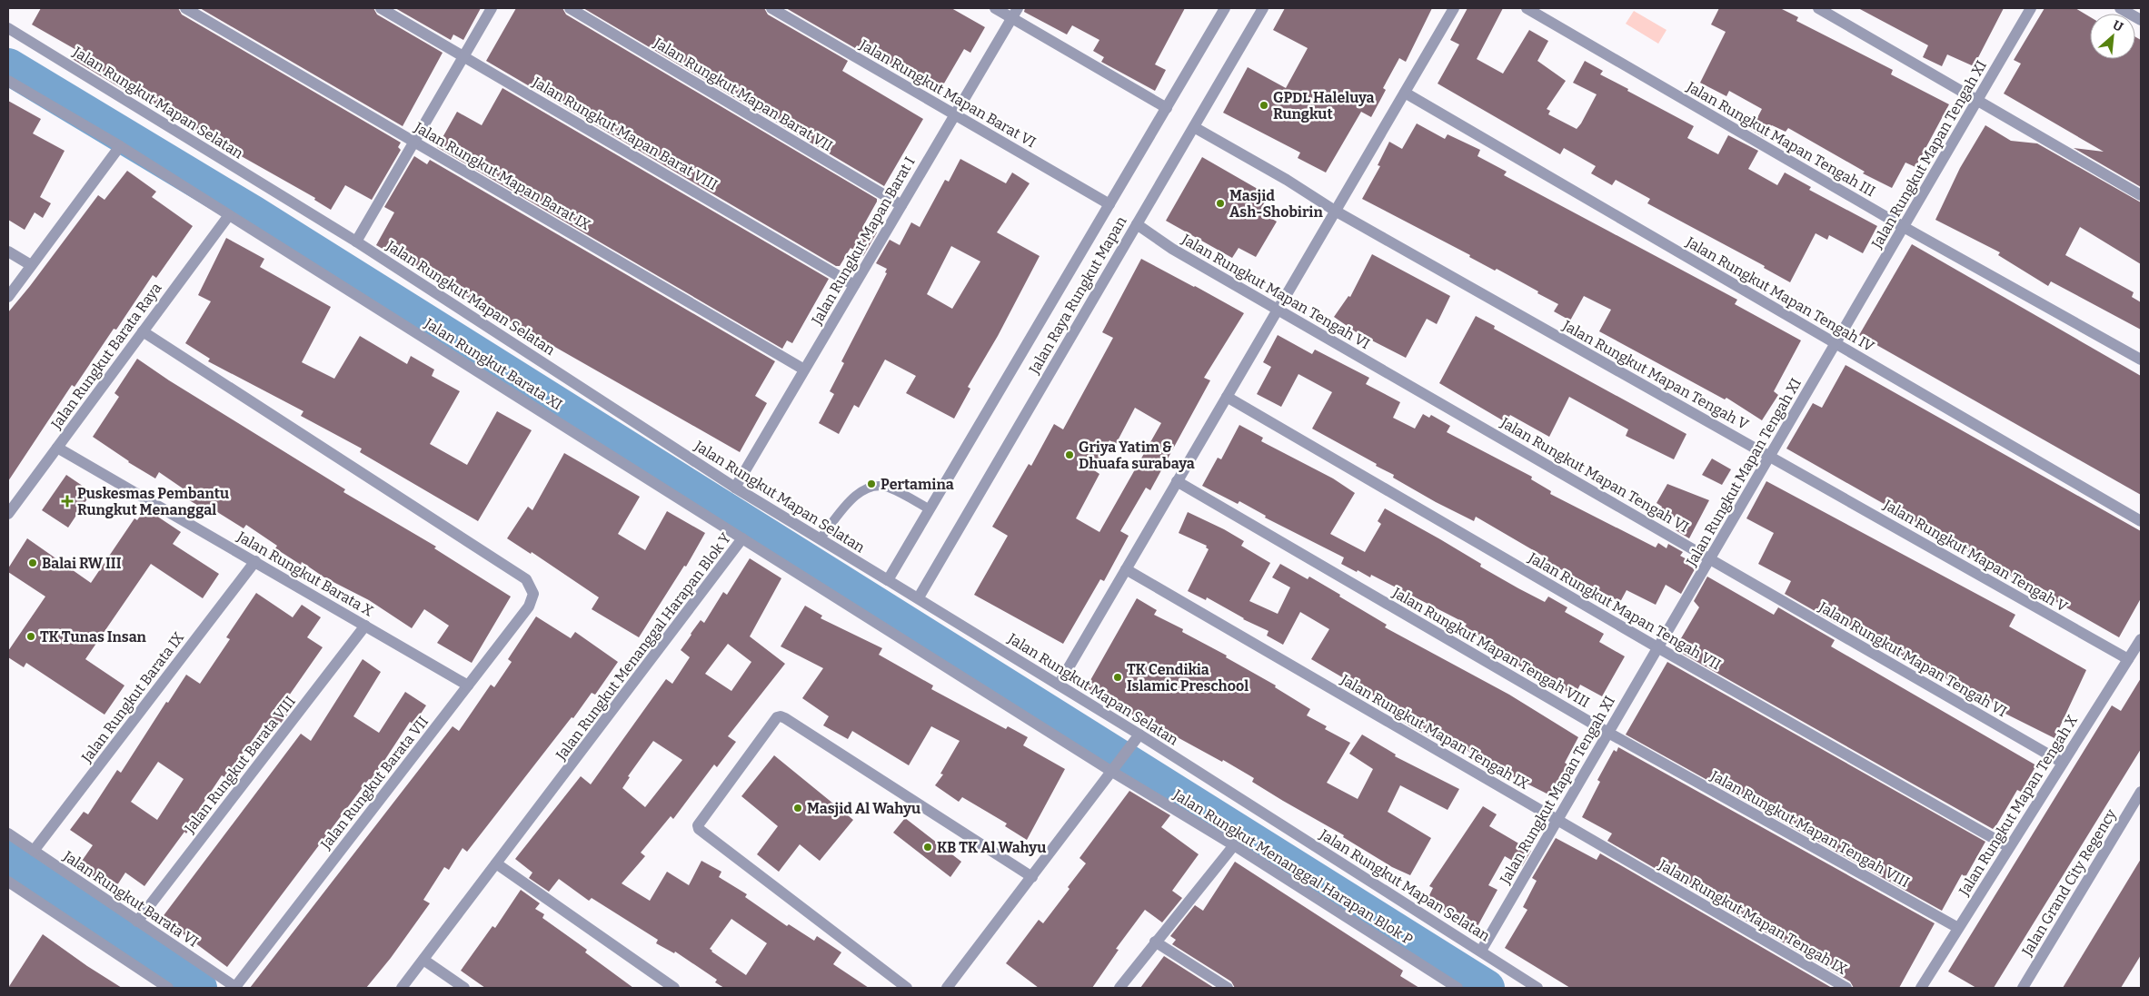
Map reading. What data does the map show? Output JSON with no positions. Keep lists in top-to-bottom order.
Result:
{
  "streets": {
    "street": [
      "Jalan Rungkut Mapan Barat VI",
      "Jalan Rungkut Mapan Barat VII",
      "Jalan Rungkut Mapan Selatan",
      "Jalan Rungkut Mapan Barat VIII",
      "Jalan Rungkut Mapan Tengah III",
      "Jalan Rungkut Mapan Tengah XI",
      "Jalan Rungkut Mapan Barat IX",
      "Jalan Rungkut Mapan Barat I",
      "Jalan Rungkut Mapan Tengah VI",
      "Jalan Rungkut Mapan Tengah IV",
      "Jalan Raya Rungkut Mapan",
      "Jalan Rungkut Barata Raya",
      "Jalan Rungkut Barata XI",
      "Jalan Rungkut Mapan Tengah V",
      "Jalan Rungkut Barata X",
      "Jalan Rungkut Mapan Tengah VII",
      "Jalan Rungkut Menanggal Harapan Blok Y",
      "Jalan Rungkut Mapan Tengah VIII",
      "Jalan Rungkut Barata IX",
      "Jalan Rungkut Mapan Tengah IX",
      "Jalan Rungkut Barata VIII",
      "Jalan Rungkut Barata VII",
      "Jalan Rungkut Mapan Tengah X",
      "Jalan Rungkut Menanggal Harapan Blok P",
      "Jalan Grand City Regency",
      "Jalan Rungkut Barata VI"
    ]
  },
  "crossings": [
    ["Jalan Rungkut Mapan Barat VI", "Jalan Rungkut Mapan Barat I"],
    ["Jalan Rungkut Mapan Barat VI", "Jalan Raya Rungkut Mapan"],
    ["Jalan Rungkut Mapan Barat VII", "Jalan Rungkut Mapan Barat I"],
    ["Jalan Rungkut Mapan Selatan", "Jalan Rungkut Mapan Tengah XI"],
    ["Jalan Rungkut Mapan Selatan", "Jalan Rungkut Mapan Barat I"],
    ["Jalan Rungkut Mapan Selatan", "Jalan Raya Rungkut Mapan"],
    ["Jalan Rungkut Mapan Barat VIII", "Jalan Rungkut Mapan Barat I"],
    ["Jalan Rungkut Mapan Tengah III", "Jalan Rungkut Mapan Tengah XI"],
    ["Jalan Rungkut Mapan Tengah XI", "Jalan Rungkut Mapan Tengah VI"],
    ["Jalan Rungkut Mapan Tengah XI", "Jalan Rungkut Mapan Tengah IV"],
    ["Jalan Rungkut Mapan Tengah XI", "Jalan Rungkut Mapan Tengah V"],
    ["Jalan Rungkut Mapan Tengah XI", "Jalan Rungkut Mapan Tengah VII"],
    ["Jalan Rungkut Mapan Tengah XI", "Jalan Rungkut Mapan Tengah VIII"],
    ["Jalan Rungkut Mapan Tengah XI", "Jalan Rungkut Mapan Tengah IX"],
    ["Jalan Rungkut Mapan Barat IX", "Jalan Rungkut Mapan Barat I"],
    ["Jalan Rungkut Mapan Tengah VI", "Jalan Raya Rungkut Mapan"],
    ["Jalan Rungkut Mapan Tengah VI", "Jalan Rungkut Mapan Tengah X"],
    ["Jalan Raya Rungkut Mapan", "Jalan Rungkut Mapan Tengah V"],
    ["Jalan Rungkut Barata Raya", "Jalan Rungkut Barata XI"],
    ["Jalan Rungkut Barata Raya", "Jalan Rungkut Barata X"],
    ["Jalan Rungkut Barata Raya", "Jalan Rungkut Barata VII"],
    ["Jalan Rungkut Barata XI", "Jalan Rungkut Menanggal Harapan Blok Y"],
    ["Jalan Rungkut Mapan Tengah V", "Jalan Rungkut Mapan Tengah X"],
    ["Jalan Rungkut Barata X", "Jalan Rungkut Barata IX"],
    ["Jalan Rungkut Barata X", "Jalan Rungkut Barata VIII"],
    ["Jalan Rungkut Barata X", "Jalan Rungkut Barata VII"],
    ["Jalan Rungkut Mapan Tengah VII", "Jalan Rungkut Mapan Tengah X"],
    ["Jalan Rungkut Menanggal Harapan Blok Y", "Jalan Rungkut Menanggal Harapan Blok P"],
    ["Jalan Rungkut Mapan Tengah VIII", "Jalan Rungkut Mapan Tengah X"],
    ["Jalan Rungkut Barata IX", "Jalan Rungkut Barata VI"],
    ["Jalan Rungkut Barata VIII", "Jalan Rungkut Barata VI"],
    ["Jalan Rungkut Barata VII", "Jalan Rungkut Barata VI"]
  ],
  "places": {
    "other": [
      "GPDL Haleluya Rungkut",
      "Masjid Ash-Shobirin",
      "Griya Yatim & Dhuafa surabaya",
      "Pertamina",
      "Balai RW III",
      "TK Tunas Insan",
      "TK Cendikia Islamic Preschool",
      "Masjid Al Wahyu",
      "KB TK Al Wahyu"
    ],
    "health": ["Puskesmas Pembantu Rungkut Menanggal"]
  },
  "north": "top right"
}
